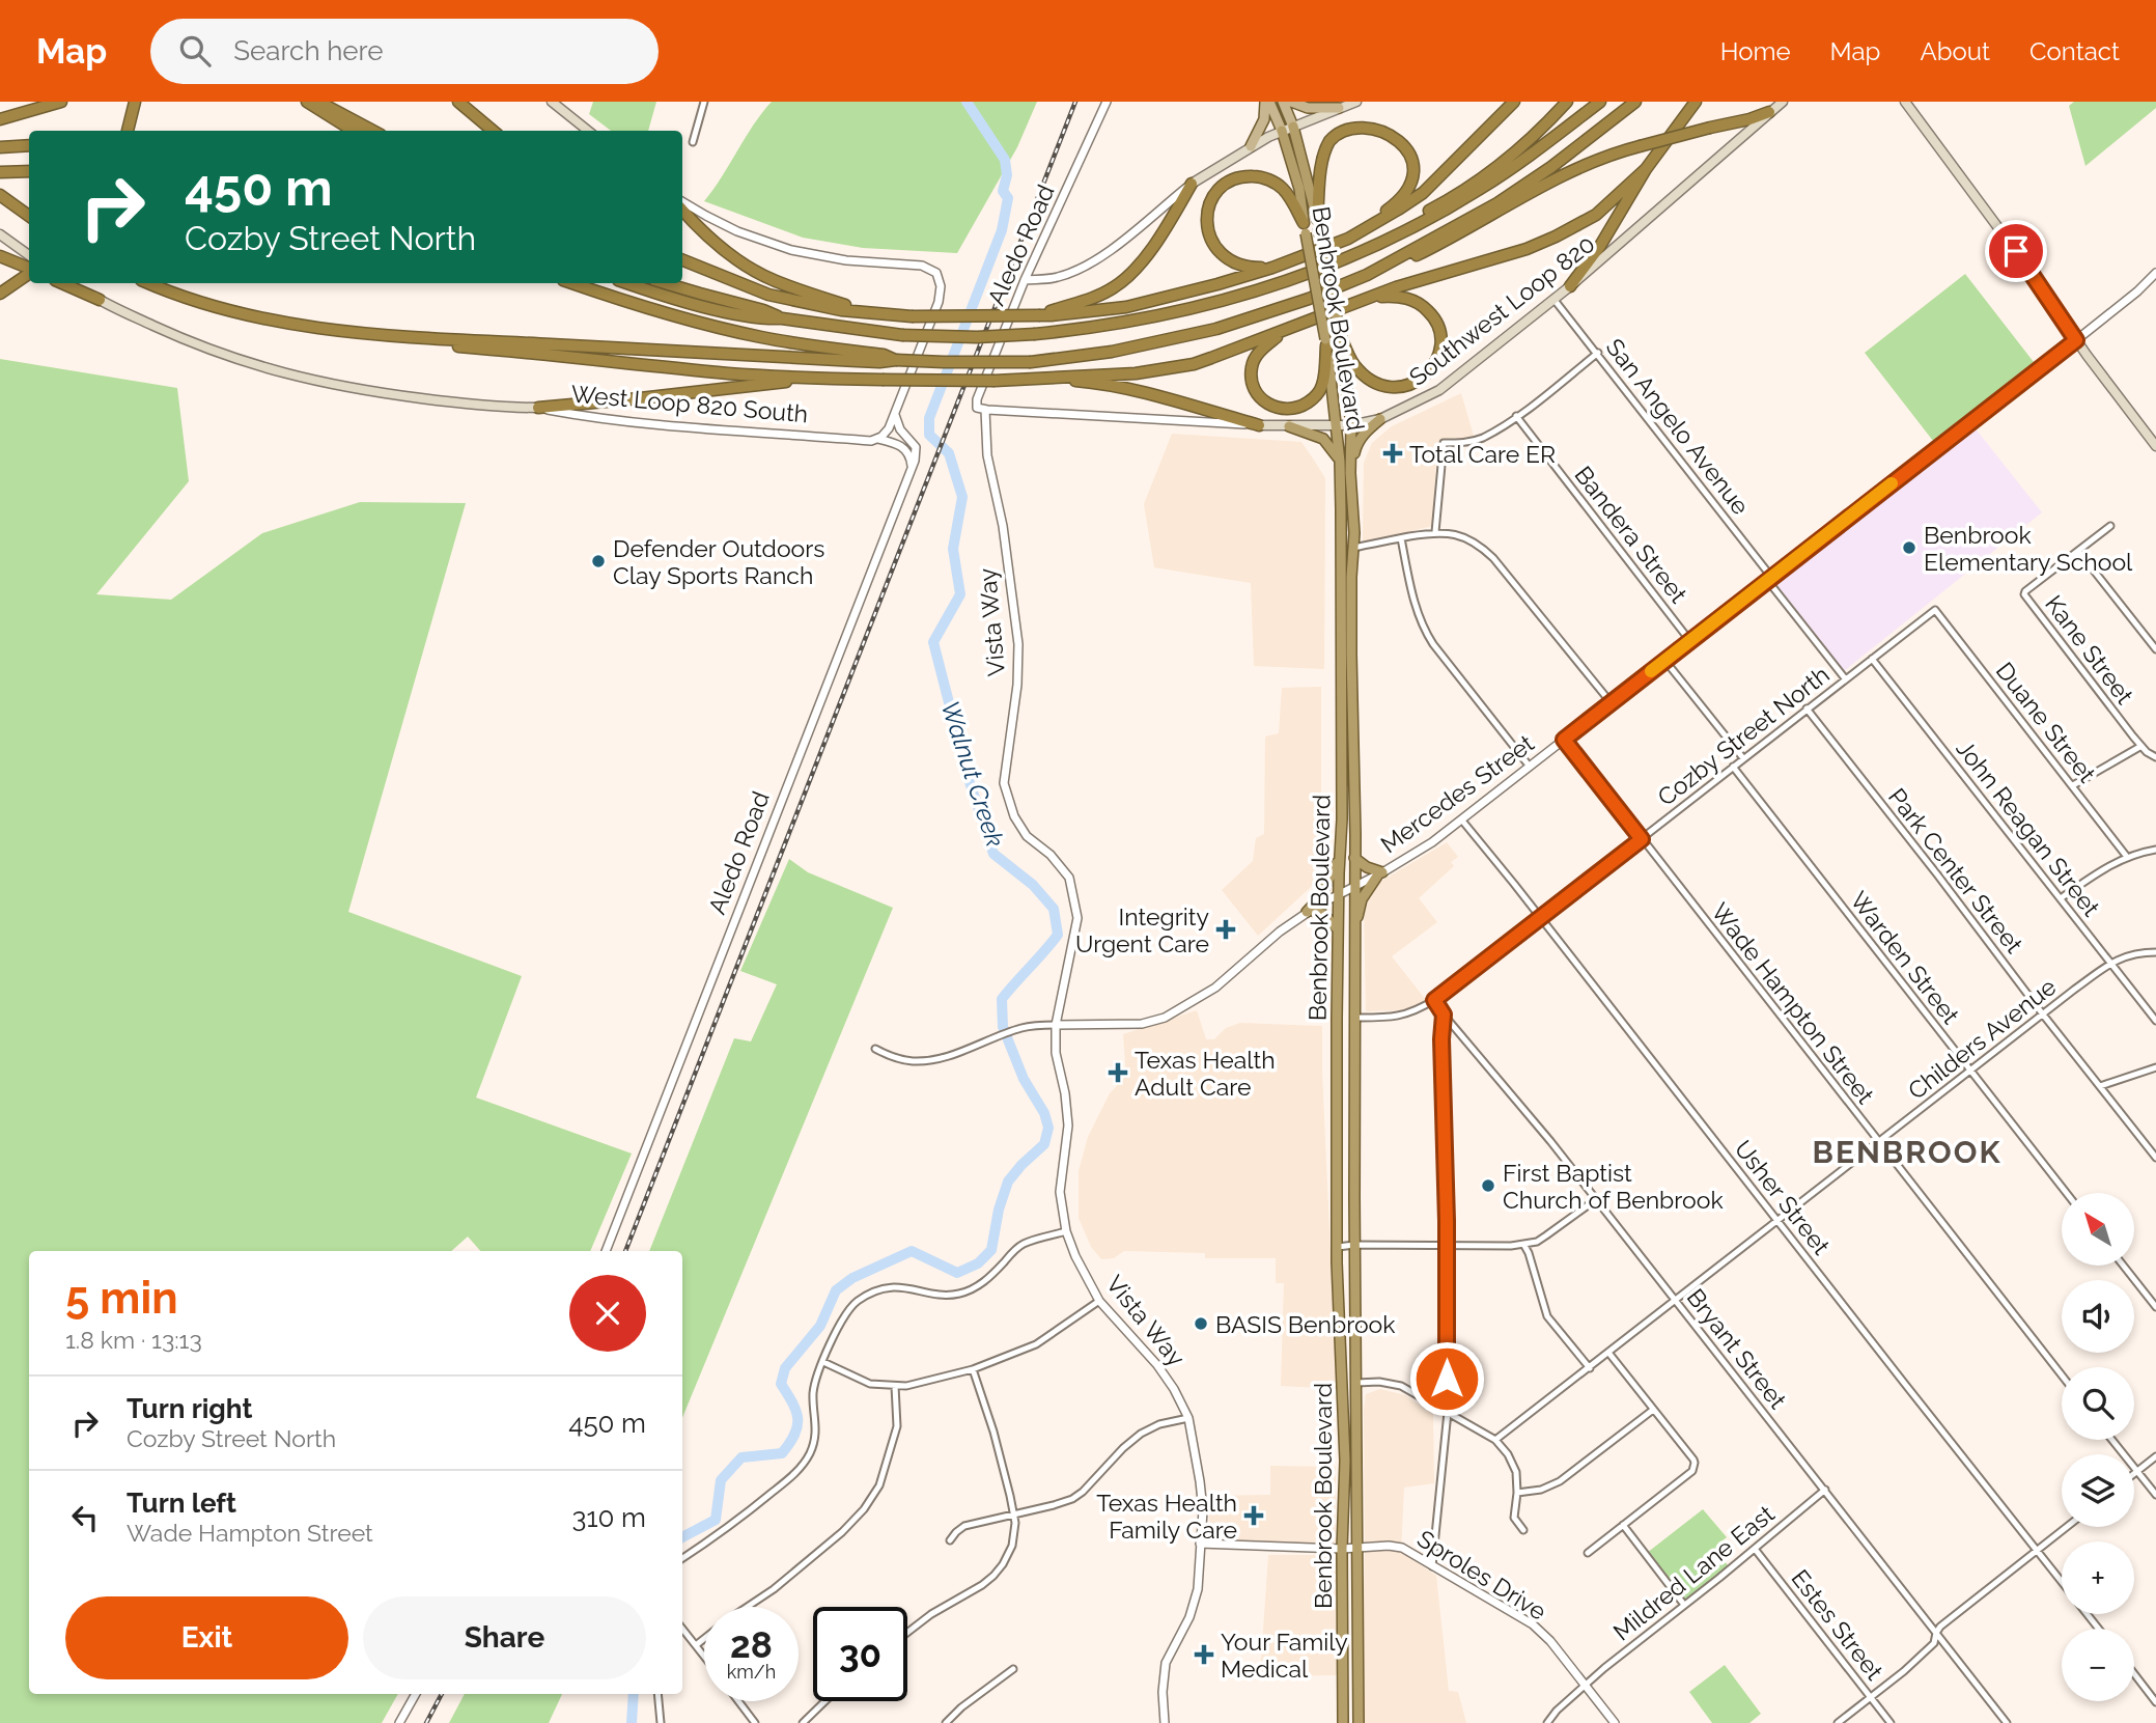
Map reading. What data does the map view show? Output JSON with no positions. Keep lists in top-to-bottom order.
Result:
{
  "streets": {
    "highway": ["Benbrook Boulevard"],
    "main road": ["Southwest Loop 820", "West Loop 820 South"],
    "street": [
      "Aledo Road",
      "San Angelo Avenue",
      "Bandera Street",
      "Vista Way",
      "Kane Street",
      "Duane Street",
      "Cozby Street North",
      "Mercedes Street",
      "John Reagan Street",
      "Park Center Street",
      "Warden Street",
      "Wade Hampton Street",
      "Childers Avenue",
      "Usher Street",
      "Bryant Street",
      "Mildred Lane East",
      "Sproles Drive",
      "Estes Street"
    ]
  },
  "crossings": [
    ["Aledo Road", "Southwest Loop 820"],
    ["Aledo Road", "Vista Way"],
    ["Southwest Loop 820", "Benbrook Boulevard"],
    ["Southwest Loop 820", "San Angelo Avenue"],
    ["Southwest Loop 820", "Vista Way"],
    ["Benbrook Boulevard", "Cozby Street North"],
    ["Benbrook Boulevard", "Mercedes Street"],
    ["Benbrook Boulevard", "Sproles Drive"],
    ["San Angelo Avenue", "Mercedes Street"],
    ["Bandera Street", "Mercedes Street"],
    ["Vista Way", "Mercedes Street"],
    ["Vista Way", "Sproles Drive"],
    ["Duane Street", "Cozby Street North"],
    ["Cozby Street North", "John Reagan Street"],
    ["Cozby Street North", "Park Center Street"],
    ["Cozby Street North", "Warden Street"],
    ["Cozby Street North", "Wade Hampton Street"],
    ["Cozby Street North", "Usher Street"],
    ["Cozby Street North", "Bryant Street"],
    ["Mercedes Street", "Wade Hampton Street"],
    ["Mercedes Street", "Usher Street"],
    ["John Reagan Street", "Childers Avenue"],
    ["Park Center Street", "Childers Avenue"],
    ["Warden Street", "Childers Avenue"],
    ["Wade Hampton Street", "Childers Avenue"],
    ["Childers Avenue", "Usher Street"],
    ["Childers Avenue", "Bryant Street"],
    ["Bryant Street", "Mildred Lane East"],
    ["Mildred Lane East", "Sproles Drive"],
    ["Mildred Lane East", "Estes Street"]
  ],
  "districts": ["BENBROOK"],
  "water": ["Walnut Creek"],
  "places": {
    "health": [
      "Total Care ER",
      "Integrity Urgent Care",
      "Texas Health Adult Care",
      "Texas Health Family Care",
      "Your Family Medical"
    ],
    "other": [
      "Benbrook Elementary School",
      "Defender Outdoors Clay Sports Ranch",
      "First Baptist Church of Benbrook",
      "BASIS Benbrook"
    ]
  },
  "north": "top left",
  "page": {
    "header": "Map",
    "search": "Search here",
    "nav": [
      "Home",
      "Map",
      "About",
      "Contact"
    ],
    "turn": ["450 m", "Cozby Street North"],
    "map_buttons": ["+", "−"],
    "heading": ["5 min", "1.8 km · 13:13"],
    "list": [
      {
        "name": "Turn right",
        "note": "Cozby Street North",
        "value": "450 m"
      },
      {
        "name": "Turn left",
        "note": "Wade Hampton Street",
        "value": "310 m"
      }
    ],
    "buttons": ["Exit", "Share"],
    "speed": "28 km/h",
    "limit": "30"
  }
}
